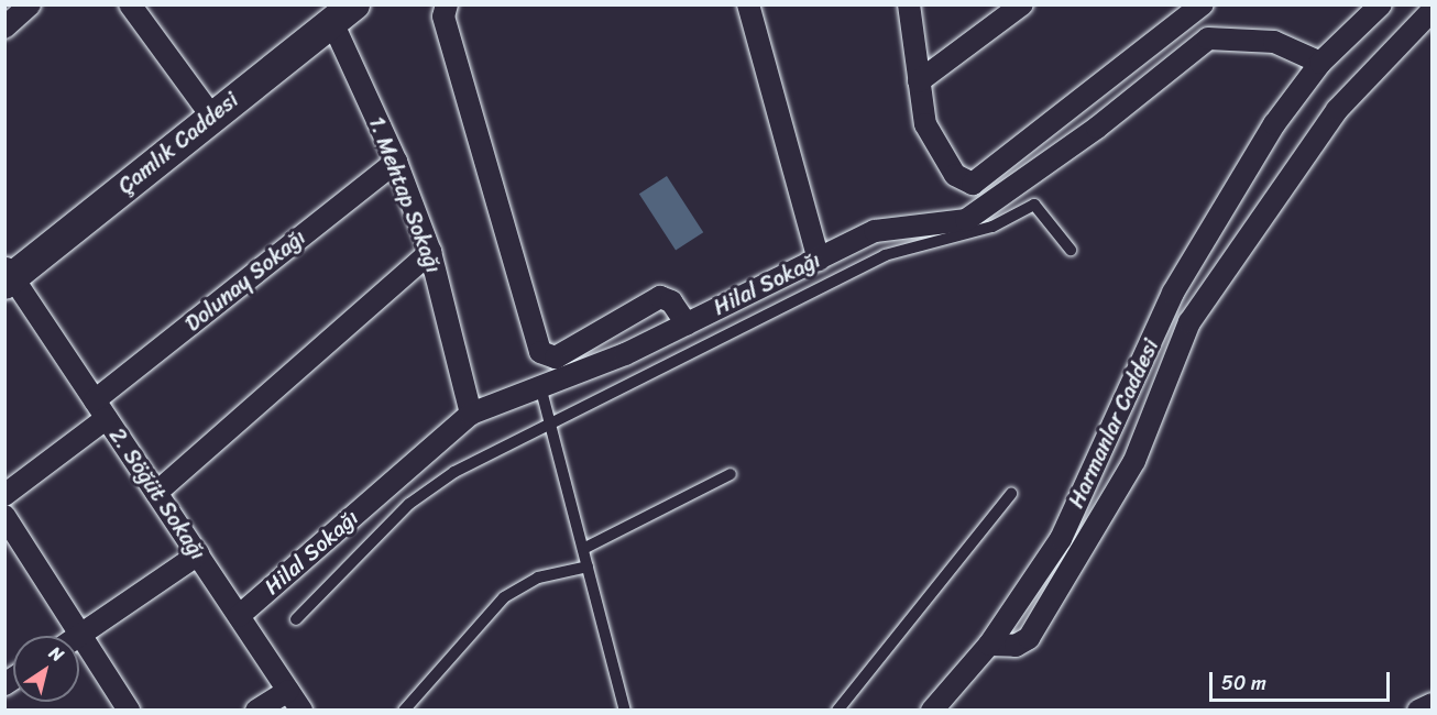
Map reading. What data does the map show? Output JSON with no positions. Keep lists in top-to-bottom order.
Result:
{
  "streets": {
    "main road": ["Çamlık Caddesi"],
    "street": [
      "1. Mehtap Sokağı",
      "Dolunay Sokağı",
      "Hilal Sokağı",
      "Harmanlar Caddesi",
      "2. Söğüt Sokağı"
    ]
  },
  "crossings": [
    ["Çamlık Caddesi", "1. Mehtap Sokağı"],
    ["Çamlık Caddesi", "2. Söğüt Sokağı"],
    ["1. Mehtap Sokağı", "Dolunay Sokağı"],
    ["1. Mehtap Sokağı", "Hilal Sokağı"],
    ["Dolunay Sokağı", "2. Söğüt Sokağı"],
    ["Hilal Sokağı", "Harmanlar Caddesi"],
    ["Hilal Sokağı", "2. Söğüt Sokağı"]
  ],
  "scale_bar": "50 m",
  "north": "top right"
}
